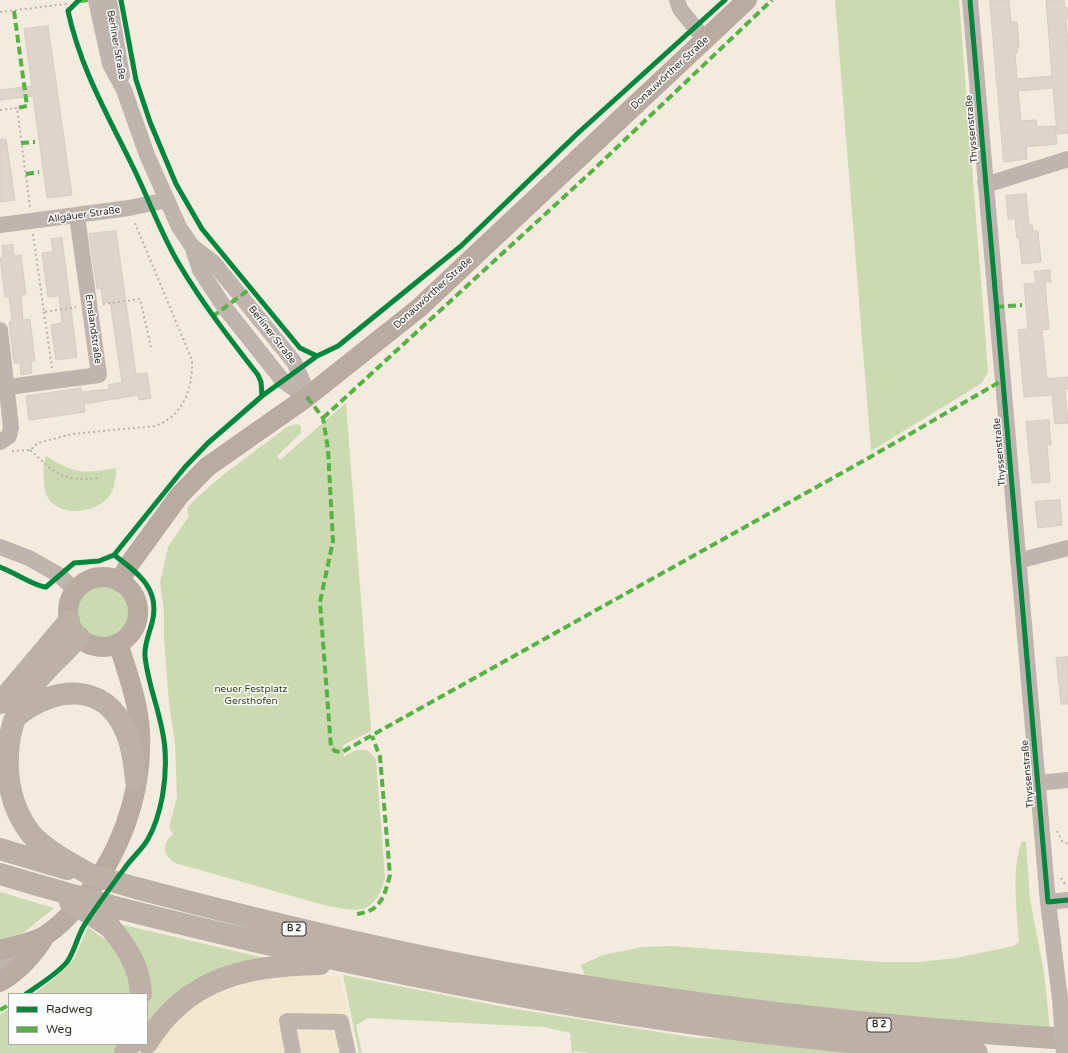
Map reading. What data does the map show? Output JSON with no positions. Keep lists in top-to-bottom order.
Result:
{
  "streets": {
    "highway": ["B 2"],
    "main road": ["Donauwörther Straße"],
    "street": [
      "Berliner Straße",
      "Thyssenstraße",
      "Allgäuer Straße",
      "Emslandstraße"
    ]
  },
  "crossings": [
    ["Berliner Straße", "Donauwörther Straße"],
    ["Berliner Straße", "Allgäuer Straße"],
    ["Allgäuer Straße", "Emslandstraße"]
  ],
  "parks": ["neuer Festplatz Gersthofen"],
  "legend": ["Radweg", "Weg"]
}
